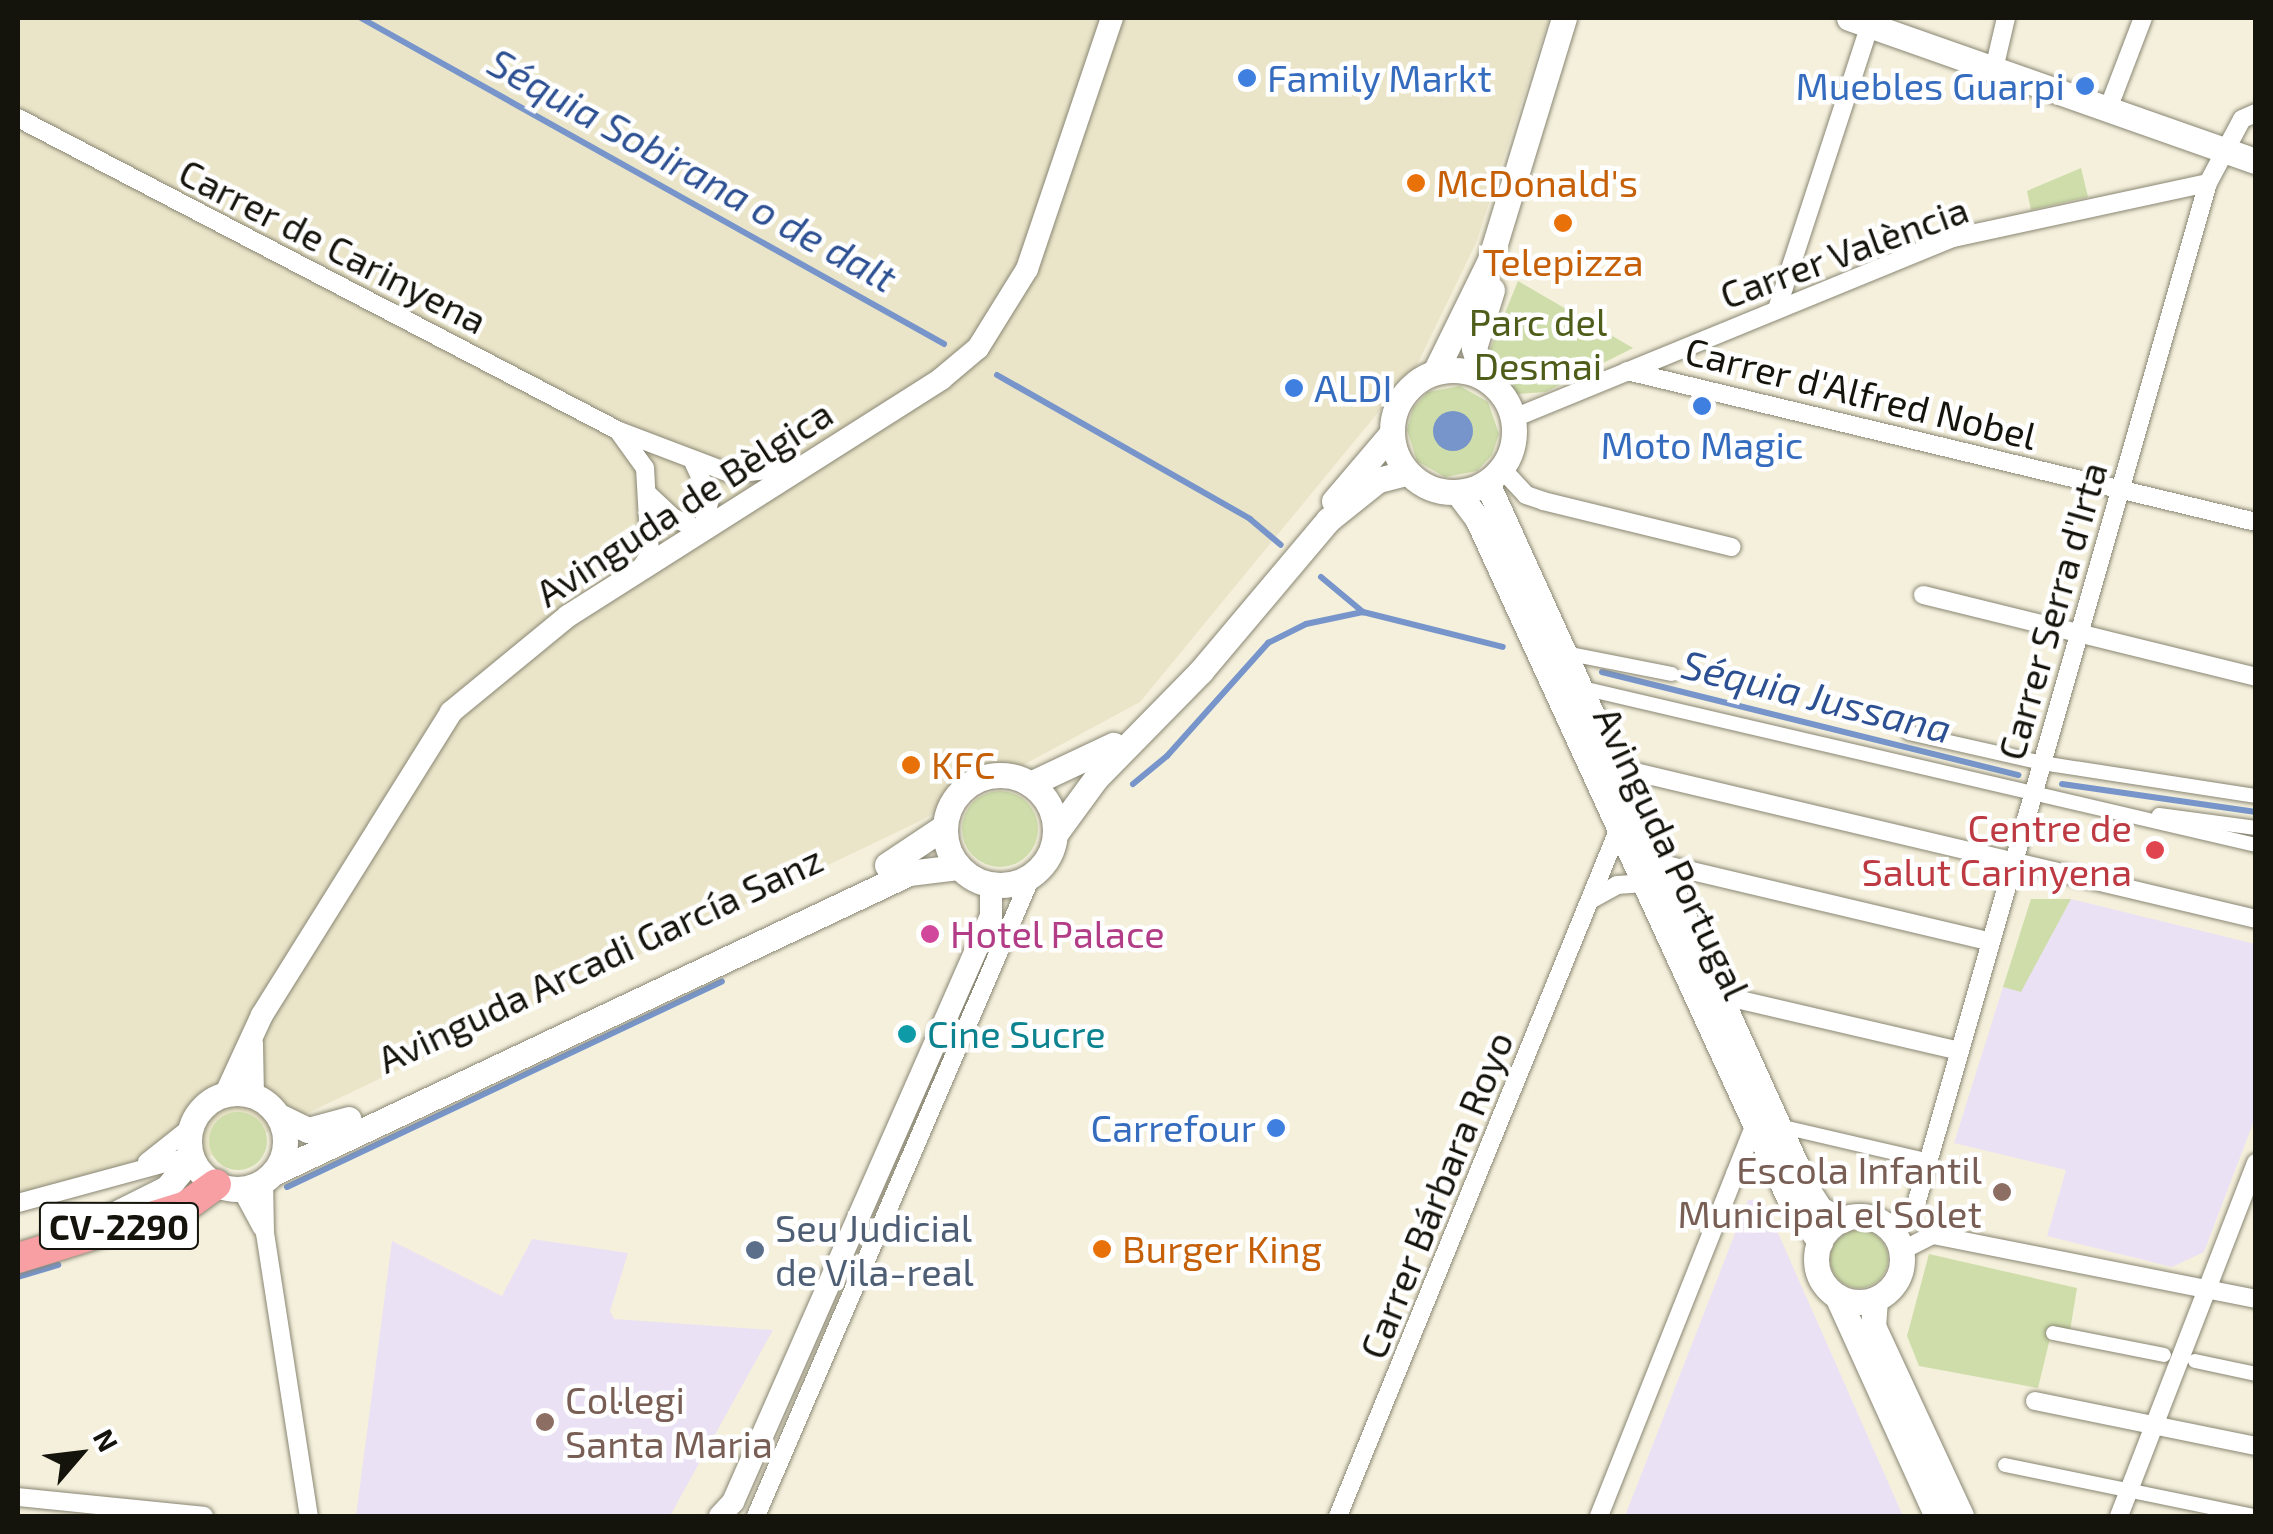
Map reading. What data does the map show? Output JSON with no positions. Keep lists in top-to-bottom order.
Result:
{
  "streets": {
    "highway": ["CV-2290"],
    "main road": ["Avinguda Portugal", "Avinguda Arcadi García Sanz"],
    "street": [
      "Carrer de Carinyena",
      "Carrer València",
      "Carrer d'Alfred Nobel",
      "Avinguda de Bèlgica",
      "Carrer Serra d'Irta",
      "Carrer Bárbara Royo"
    ]
  },
  "crossings": [
    ["Carrer de Carinyena", "Avinguda de Bèlgica"],
    ["Carrer València", "Carrer d'Alfred Nobel"],
    ["Carrer València", "Carrer Serra d'Irta"],
    ["Carrer València", "Avinguda Portugal"],
    ["Carrer d'Alfred Nobel", "Carrer Serra d'Irta"],
    ["Avinguda de Bèlgica", "Avinguda Arcadi García Sanz"],
    ["Avinguda de Bèlgica", "CV-2290"],
    ["Avinguda Portugal", "Carrer Bárbara Royo"],
    ["Avinguda Arcadi García Sanz", "CV-2290"]
  ],
  "water": ["Séquia Sobirana o de dalt", "Séquia Jussana"],
  "parks": ["Parc del Desmai"],
  "places": [
    "Family Markt",
    "Muebles Guarpi",
    "McDonald's",
    "Telepizza",
    "ALDI",
    "Moto Magic",
    "KFC",
    "Centre de Salut Carinyena",
    "Hotel Palace",
    "Cine Sucre",
    "Carrefour",
    "Escola Infantil Municipal el Solet",
    "Burger King",
    "Seu Judicial de Vila-real",
    "Col·legi Santa Maria"
  ],
  "north": "top right"
}
